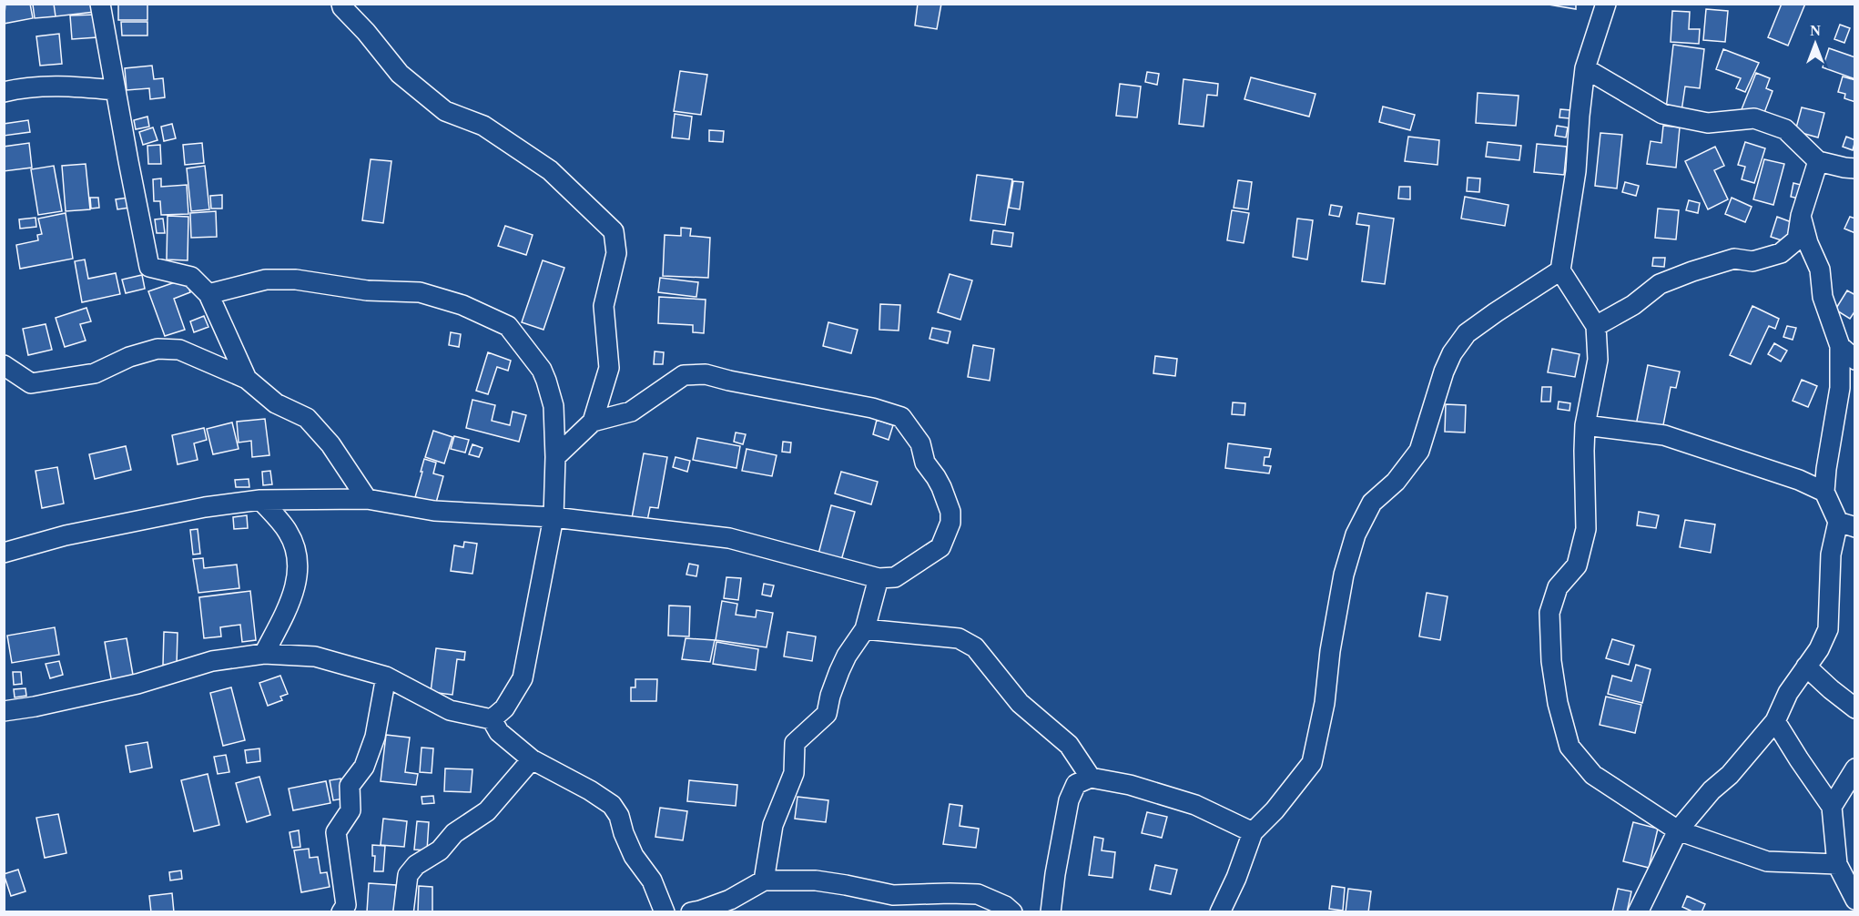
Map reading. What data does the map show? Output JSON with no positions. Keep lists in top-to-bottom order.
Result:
{
  "north": "top"
}
